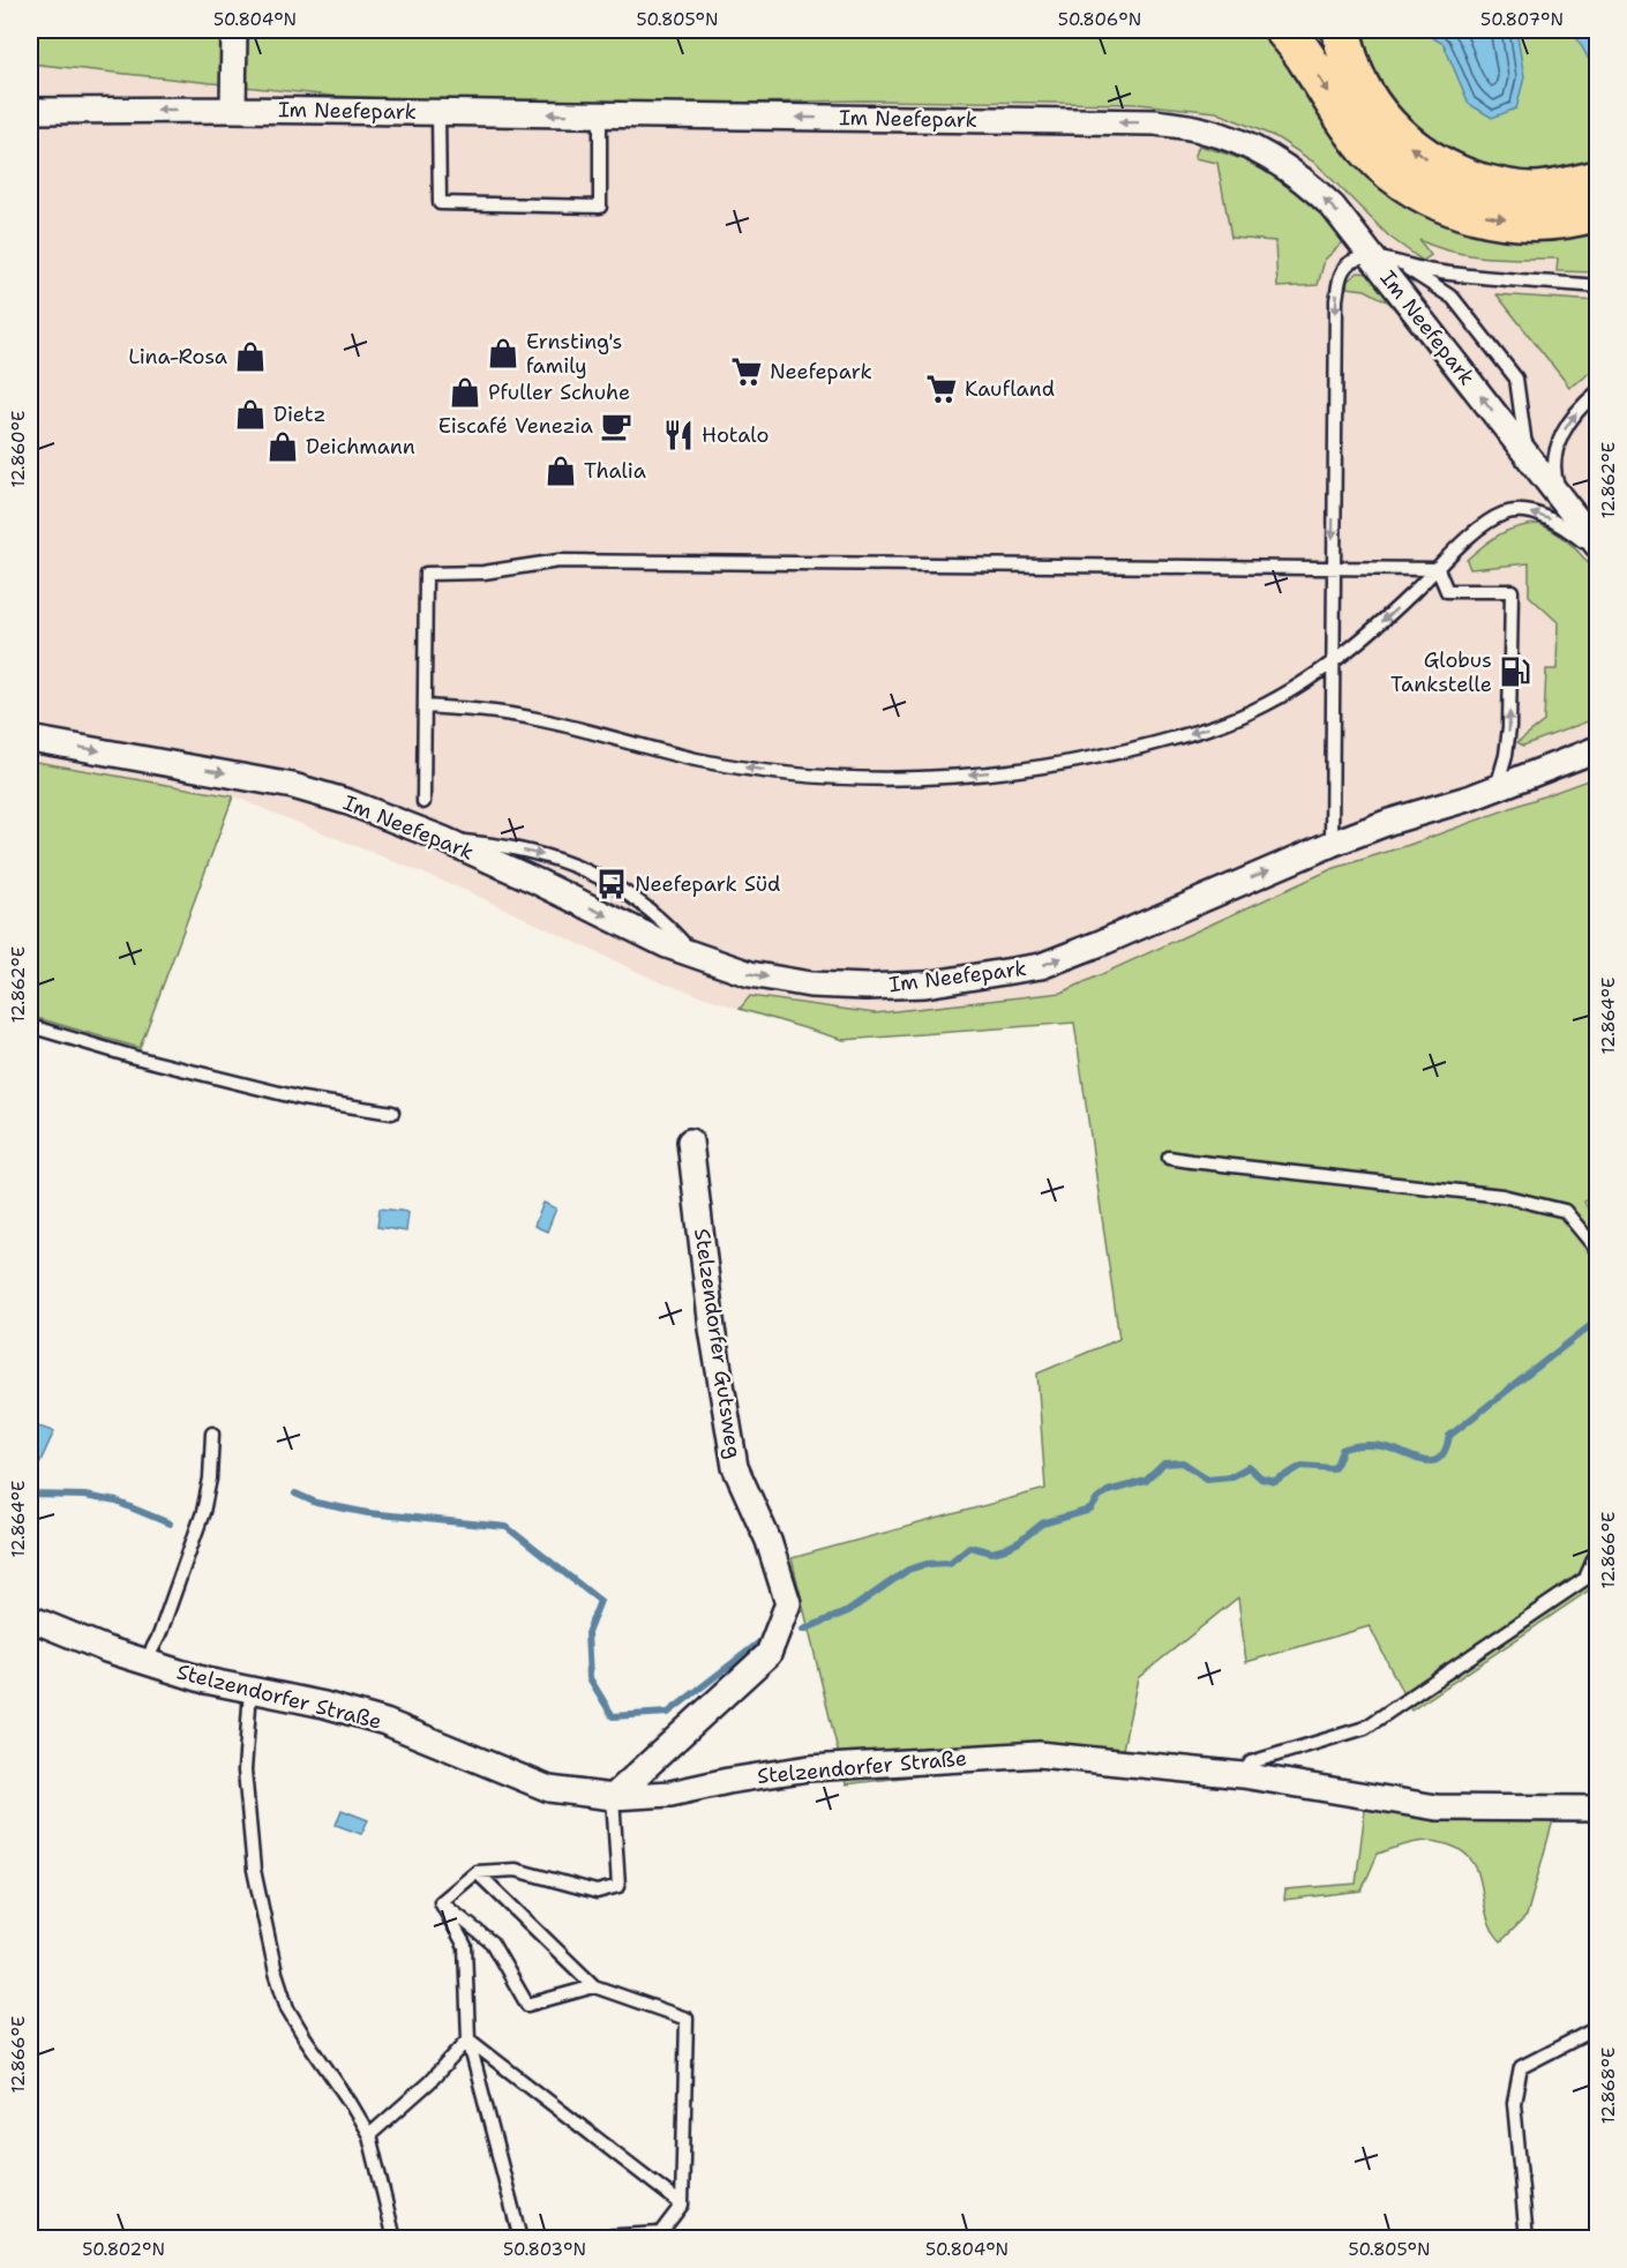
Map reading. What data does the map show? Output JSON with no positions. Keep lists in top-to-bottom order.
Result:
{
  "streets": {
    "street": ["Im Neefepark", "Stelzendorfer Gutsweg", "Stelzendorfer Straße"]
  },
  "crossings": [
    ["Stelzendorfer Gutsweg", "Stelzendorfer Straße"]
  ],
  "places": {
    "shop": [
      "Ernsting's family",
      "Lina-Rosa",
      "Pfuller Schuhe",
      "Dietz",
      "Deichmann",
      "Thalia"
    ],
    "supermarket": ["Neefepark", "Kaufland"],
    "cafe": ["Eiscafé Venezia"],
    "restaurant": ["Hotalo"],
    "fuel station": ["Globus Tankstelle"],
    "bus stop": ["Neefepark Süd"]
  },
  "coordinates": [
    "50.804°N",
    "50.805°N",
    "50.806°N",
    "50.807°N",
    "12.860°E",
    "12.862°E",
    "12.864°E",
    "12.866°E",
    "12.868°E",
    "50.802°N",
    "50.803°N"
  ]
}
